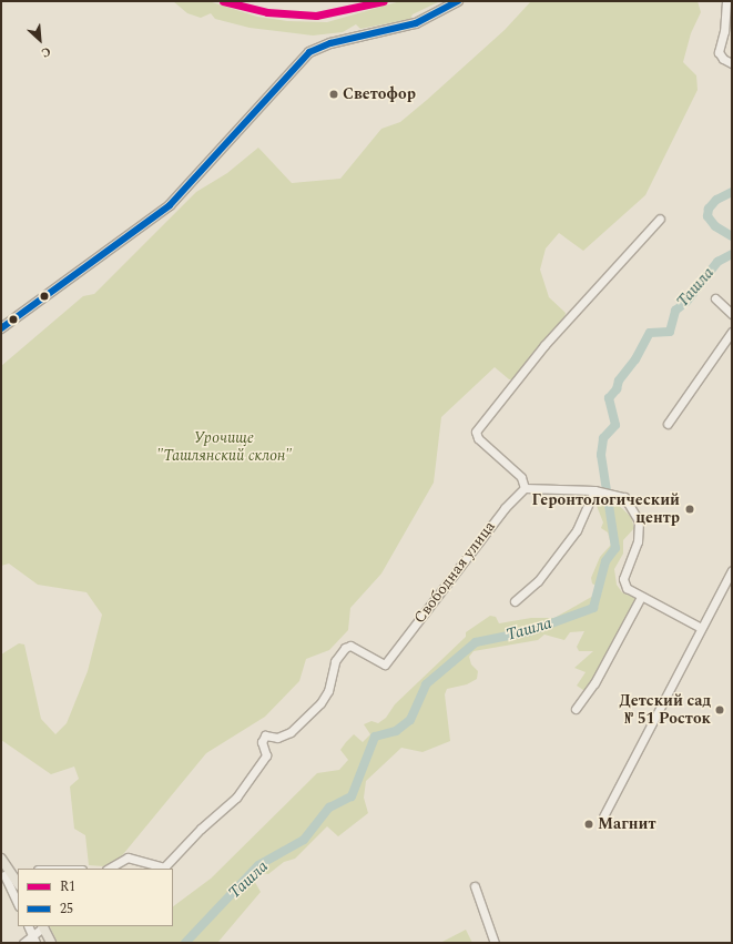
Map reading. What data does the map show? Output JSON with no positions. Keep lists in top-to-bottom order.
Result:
{
  "streets": {
    "street": ["Свободная улица"]
  },
  "water": ["Ташла"],
  "parks": ["Урочище \"Ташлянский склон\""],
  "places": [
    "Светофор",
    "Геронтологический центр",
    "Детский сад № 51 Росток",
    "Магнит"
  ],
  "lines": ["transit line R1", "transit line 25"],
  "legend": ["R1", "25"],
  "north": "bottom right"
}
